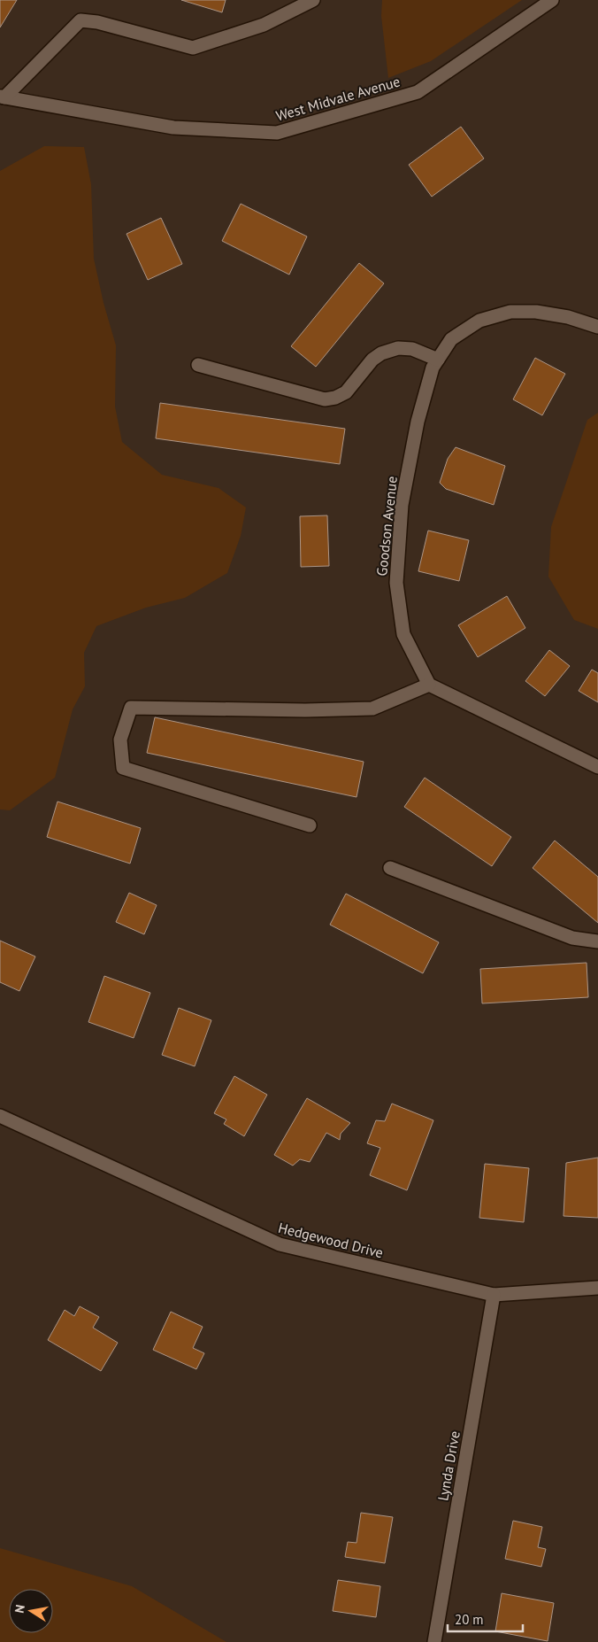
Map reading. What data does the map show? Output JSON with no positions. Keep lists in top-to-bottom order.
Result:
{
  "streets": {
    "street": [
      "West Midvale Avenue",
      "Goodson Avenue",
      "Hedgewood Drive",
      "Lynda Drive"
    ]
  },
  "crossings": [
    ["Hedgewood Drive", "Lynda Drive"]
  ],
  "scale_bar": "20 m",
  "north": "left"
}
